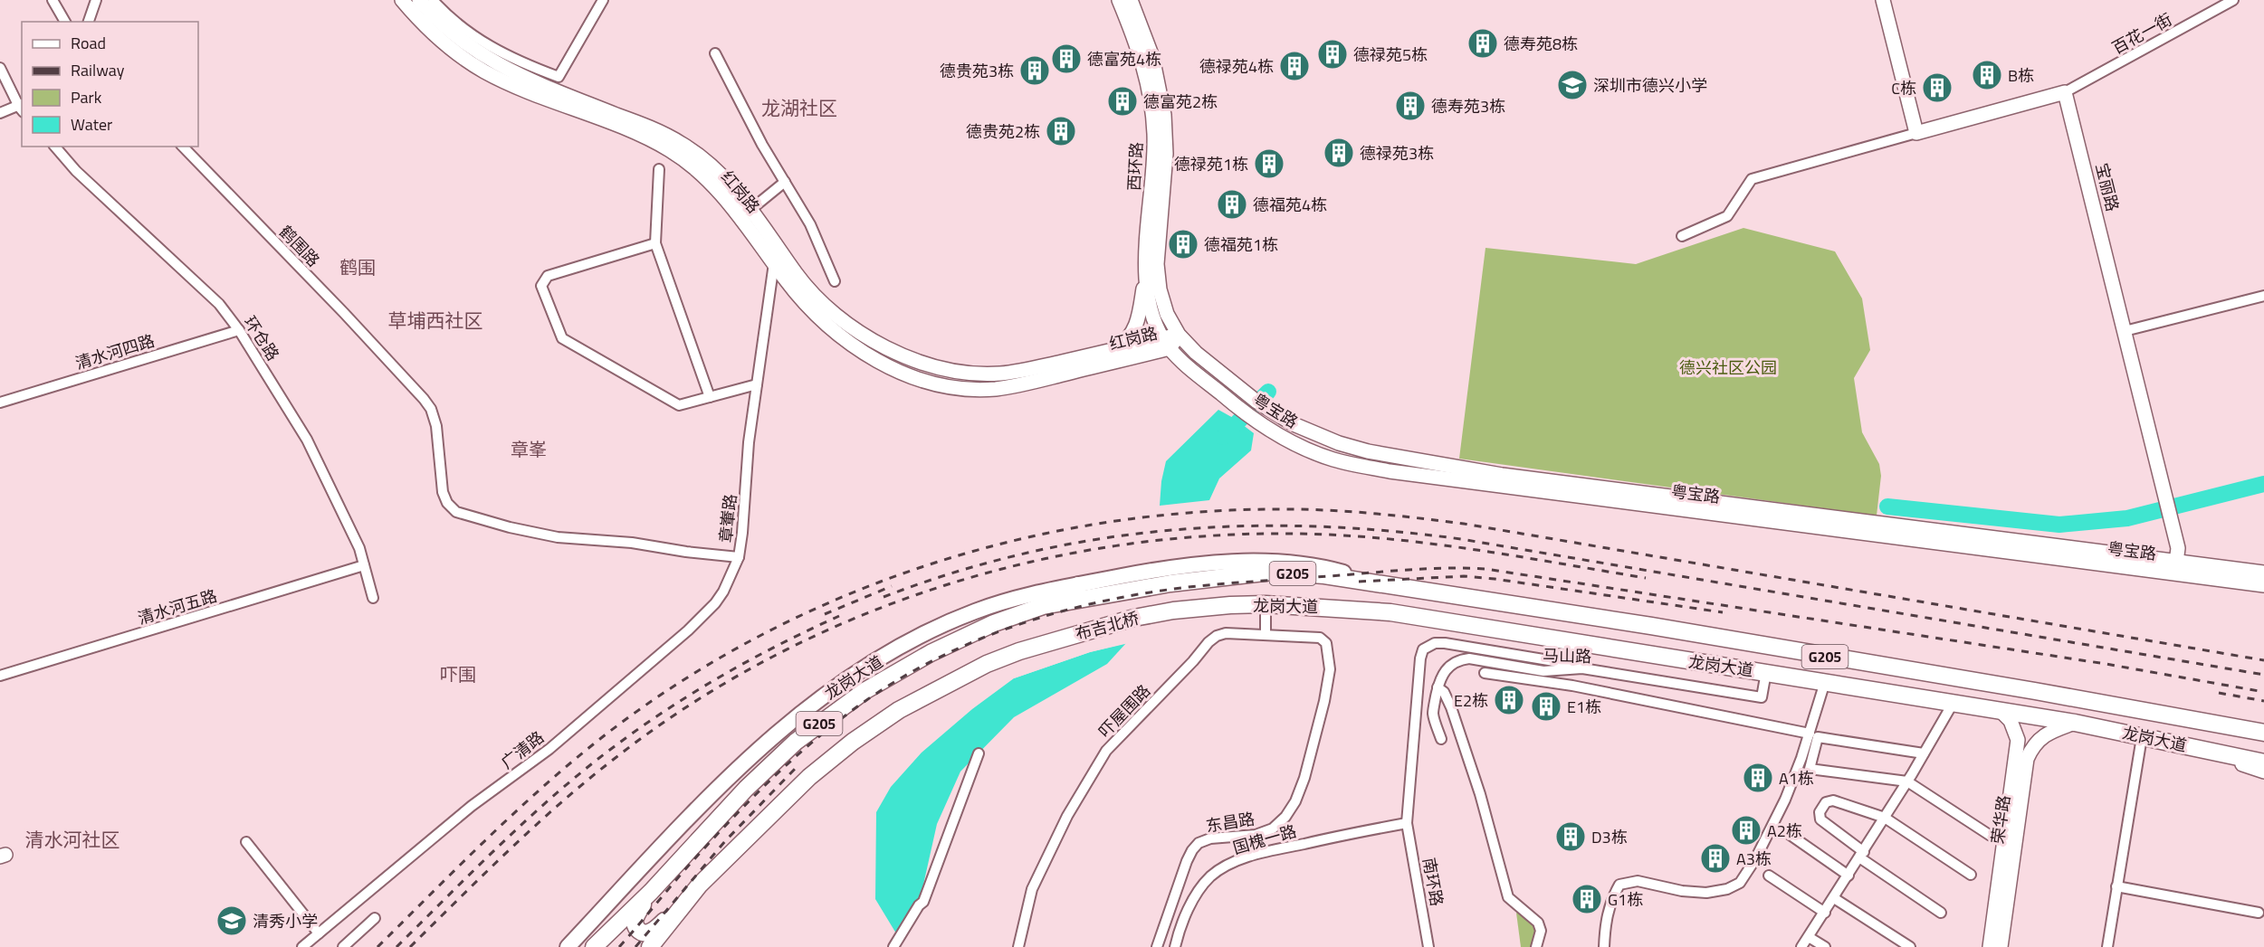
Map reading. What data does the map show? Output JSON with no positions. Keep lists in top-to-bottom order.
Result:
{
  "streets": {
    "highway": ["G205", "龙岗大道", "布吉北桥"],
    "main road": [
      "西环路",
      "宝丽路",
      "红岗路",
      "粤宝路",
      "荣华路"
    ],
    "street": [
      "百花一街",
      "鹤围路",
      "环仓路",
      "清水河四路",
      "章輋路",
      "清水河五路",
      "马山路",
      "吓屋围路",
      "广清路",
      "东昌路",
      "国槐一路",
      "南环路"
    ]
  },
  "crossings": [
    ["百花一街", "宝丽路"],
    ["西环路", "红岗路"],
    ["西环路", "粤宝路"],
    ["宝丽路", "粤宝路"],
    ["红岗路", "粤宝路"],
    ["红岗路", "章輋路"],
    ["鹤围路", "章輋路"],
    ["环仓路", "清水河四路"],
    ["环仓路", "清水河五路"],
    ["章輋路", "广清路"],
    ["G205", "布吉北桥"],
    ["龙岗大道", "布吉北桥"],
    ["龙岗大道", "马山路"],
    ["龙岗大道", "荣华路"],
    ["马山路", "南环路"],
    ["吓屋围路", "东昌路"],
    ["国槐一路", "南环路"]
  ],
  "districts": [
    "龙湖社区",
    "鹤围",
    "草埔西社区",
    "章峯",
    "吓围",
    "清水河社区"
  ],
  "parks": ["德兴社区公园"],
  "places": {
    "building": [
      "德寿苑8栋",
      "德禄苑5栋",
      "德富苑4栋",
      "德禄苑4栋",
      "德贵苑3栋",
      "B栋",
      "C栋",
      "德富苑2栋",
      "德寿苑3栋",
      "德贵苑2栋",
      "德禄苑3栋",
      "德禄苑1栋",
      "德福苑4栋",
      "德福苑1栋",
      "E2栋",
      "E1栋",
      "A1栋",
      "A2栋",
      "D3栋",
      "A3栋",
      "G1栋"
    ],
    "school or university": ["深圳市德兴小学", "清秀小学"]
  },
  "legend": [
    "Road",
    "Railway",
    "Park",
    "Water"
  ]
}
